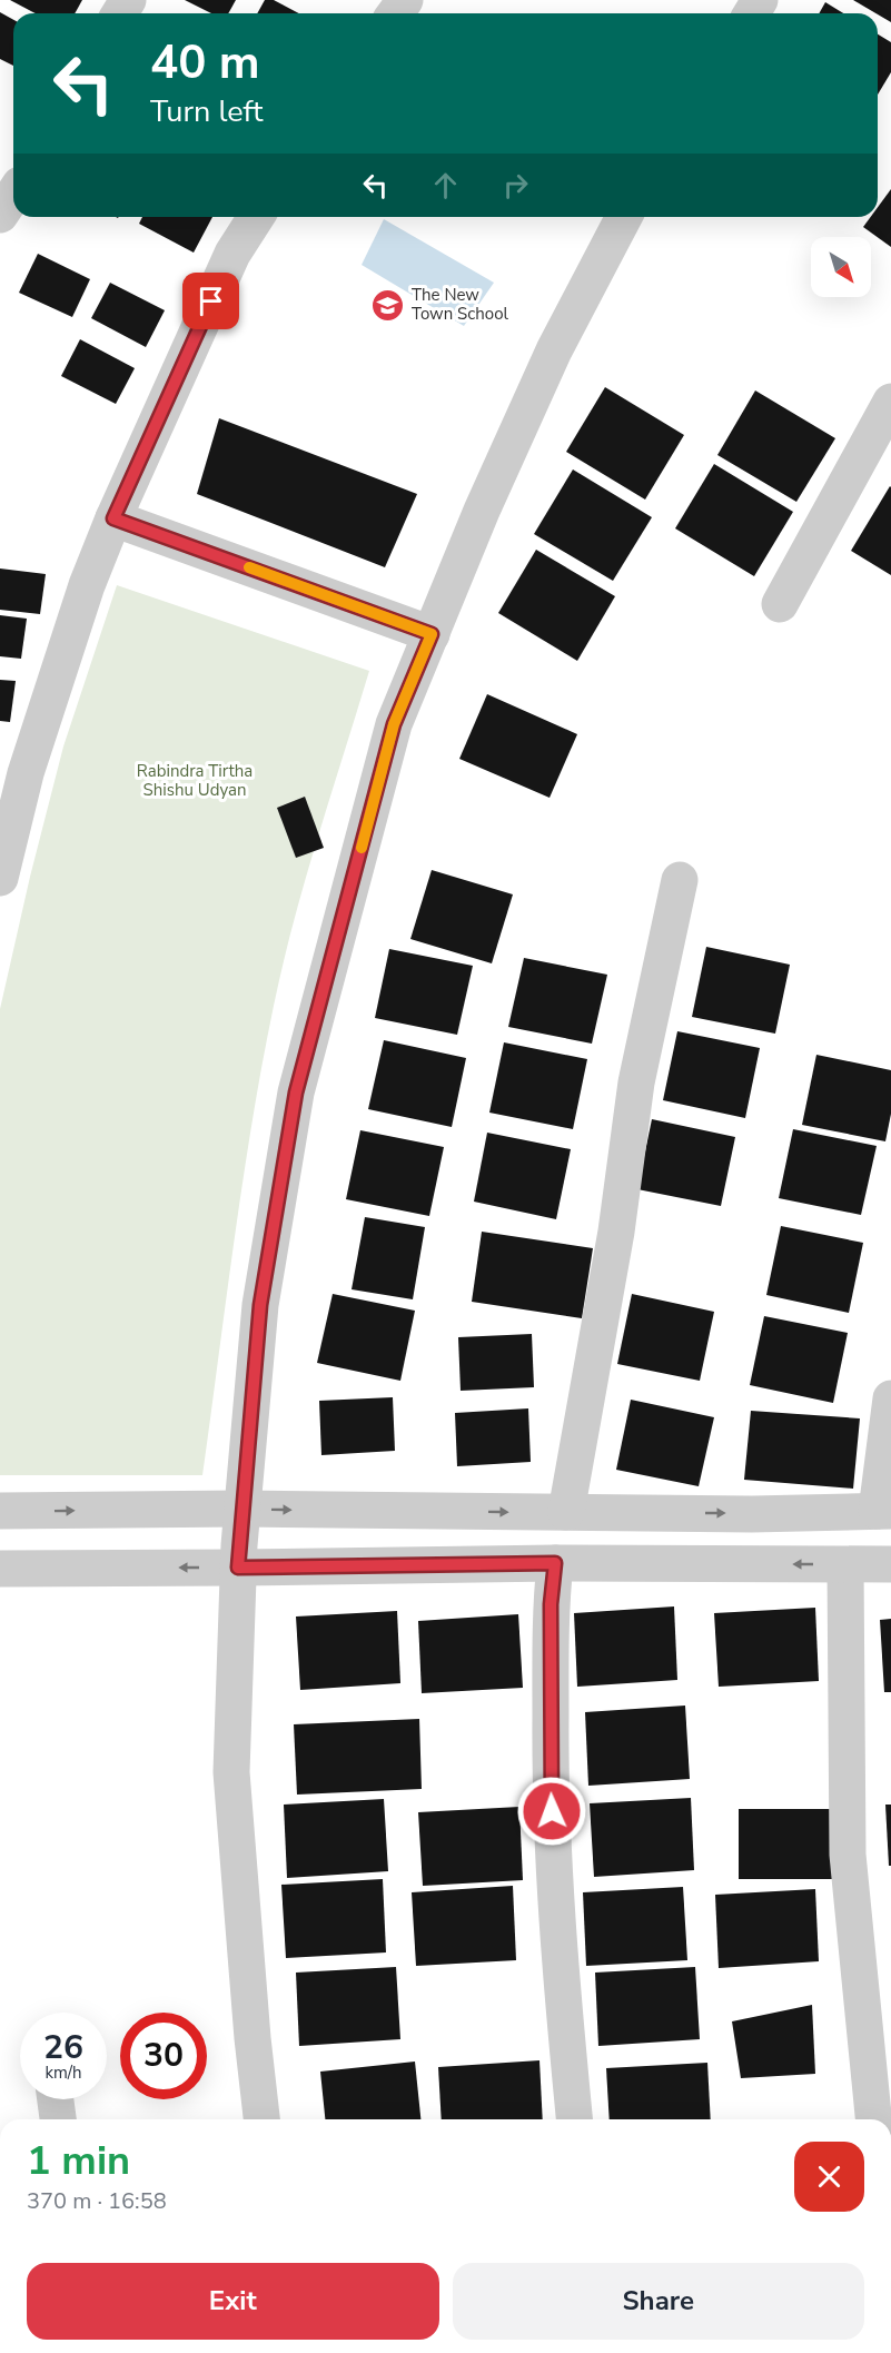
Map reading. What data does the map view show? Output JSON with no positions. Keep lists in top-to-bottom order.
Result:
{
  "parks": ["Rabindra Tirtha Shishu Udyan"],
  "places": {
    "school or university": ["The New Town School"]
  },
  "north": "bottom right",
  "page": {
    "turn": ["40 m", "Turn left"],
    "speed": "26 km/h",
    "limit": "30",
    "heading": ["1 min", "370 m · 16:58"],
    "buttons": ["Exit", "Share"]
  }
}
